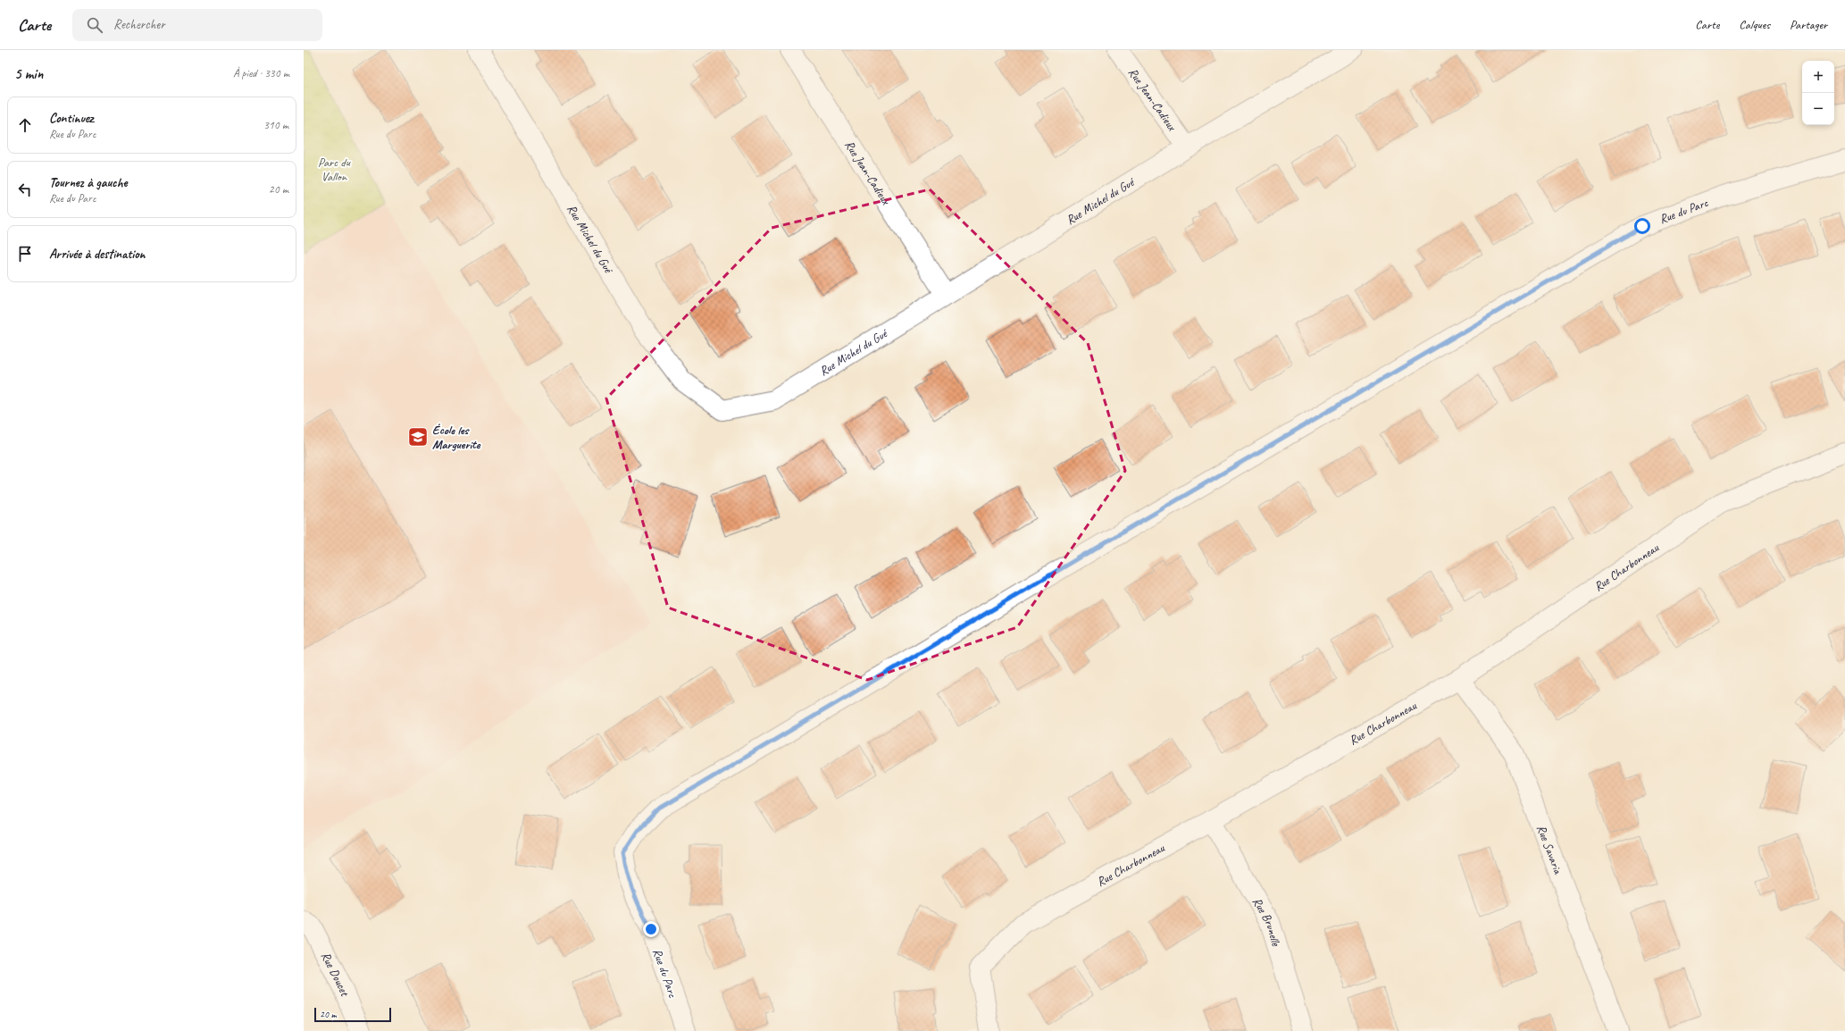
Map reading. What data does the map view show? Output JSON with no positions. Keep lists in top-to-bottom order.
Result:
{
  "streets": {
    "street": [
      "Rue Jean-Cadieux",
      "Rue Michel du Gué",
      "Rue du Parc",
      "Rue Charbonneau",
      "Rue Savaria",
      "Rue Brunelle",
      "Rue Doucet"
    ]
  },
  "crossings": [
    ["Rue Jean-Cadieux", "Rue Michel du Gué"],
    ["Rue Charbonneau", "Rue Savaria"],
    ["Rue Charbonneau", "Rue Brunelle"]
  ],
  "parks": ["Parc du Vallon"],
  "places": {
    "school or university": ["École les Marguerite"]
  },
  "scale_bar": "20 m",
  "page": {
    "header": "Carte",
    "search": "Rechercher",
    "nav": ["Carte", "Calques", "Partager"],
    "heading": ["5 min", "À pied · 330 m"],
    "map_buttons": ["+", "−"],
    "list": [
      ["Continuez", "Rue du Parc", "310 m"],
      ["Tournez à gauche", "Rue du Parc", "20 m"],
      "Arrivée à destination"
    ],
    "scale": "20 m"
  }
}
